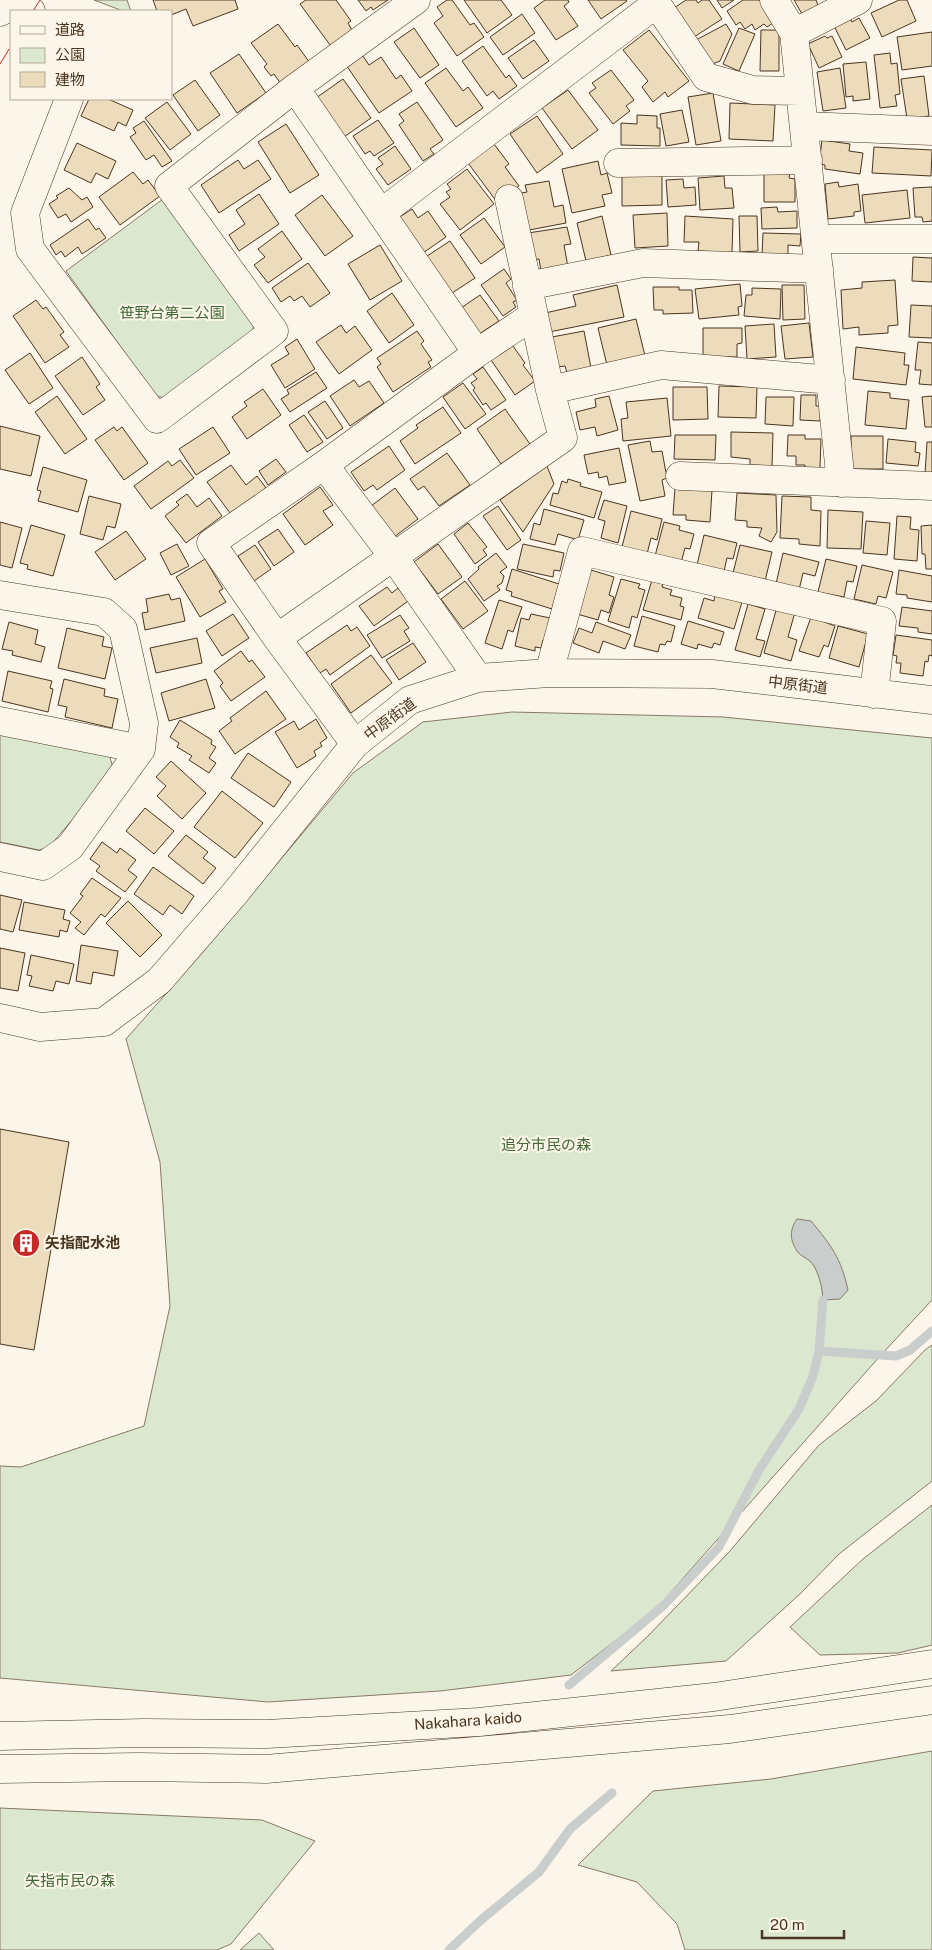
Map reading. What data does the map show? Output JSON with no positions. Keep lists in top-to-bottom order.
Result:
{
  "streets": {
    "street": ["中原街道", "Nakahara kaido"]
  },
  "parks": ["笹野台第二公園", "追分市民の森", "矢指市民の森"],
  "places": {
    "building": ["矢指配水池"]
  },
  "legend": ["道路", "公園", "建物"],
  "scale_bar": "20 m"
}
